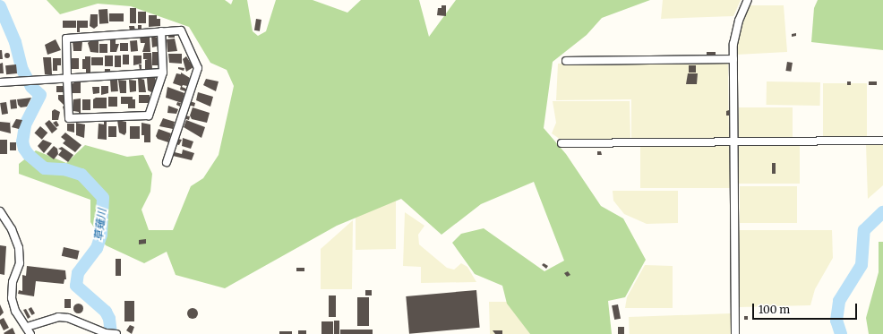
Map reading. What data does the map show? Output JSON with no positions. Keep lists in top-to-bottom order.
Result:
{
  "water": ["草薙川"],
  "scale_bar": "100 m"
}
